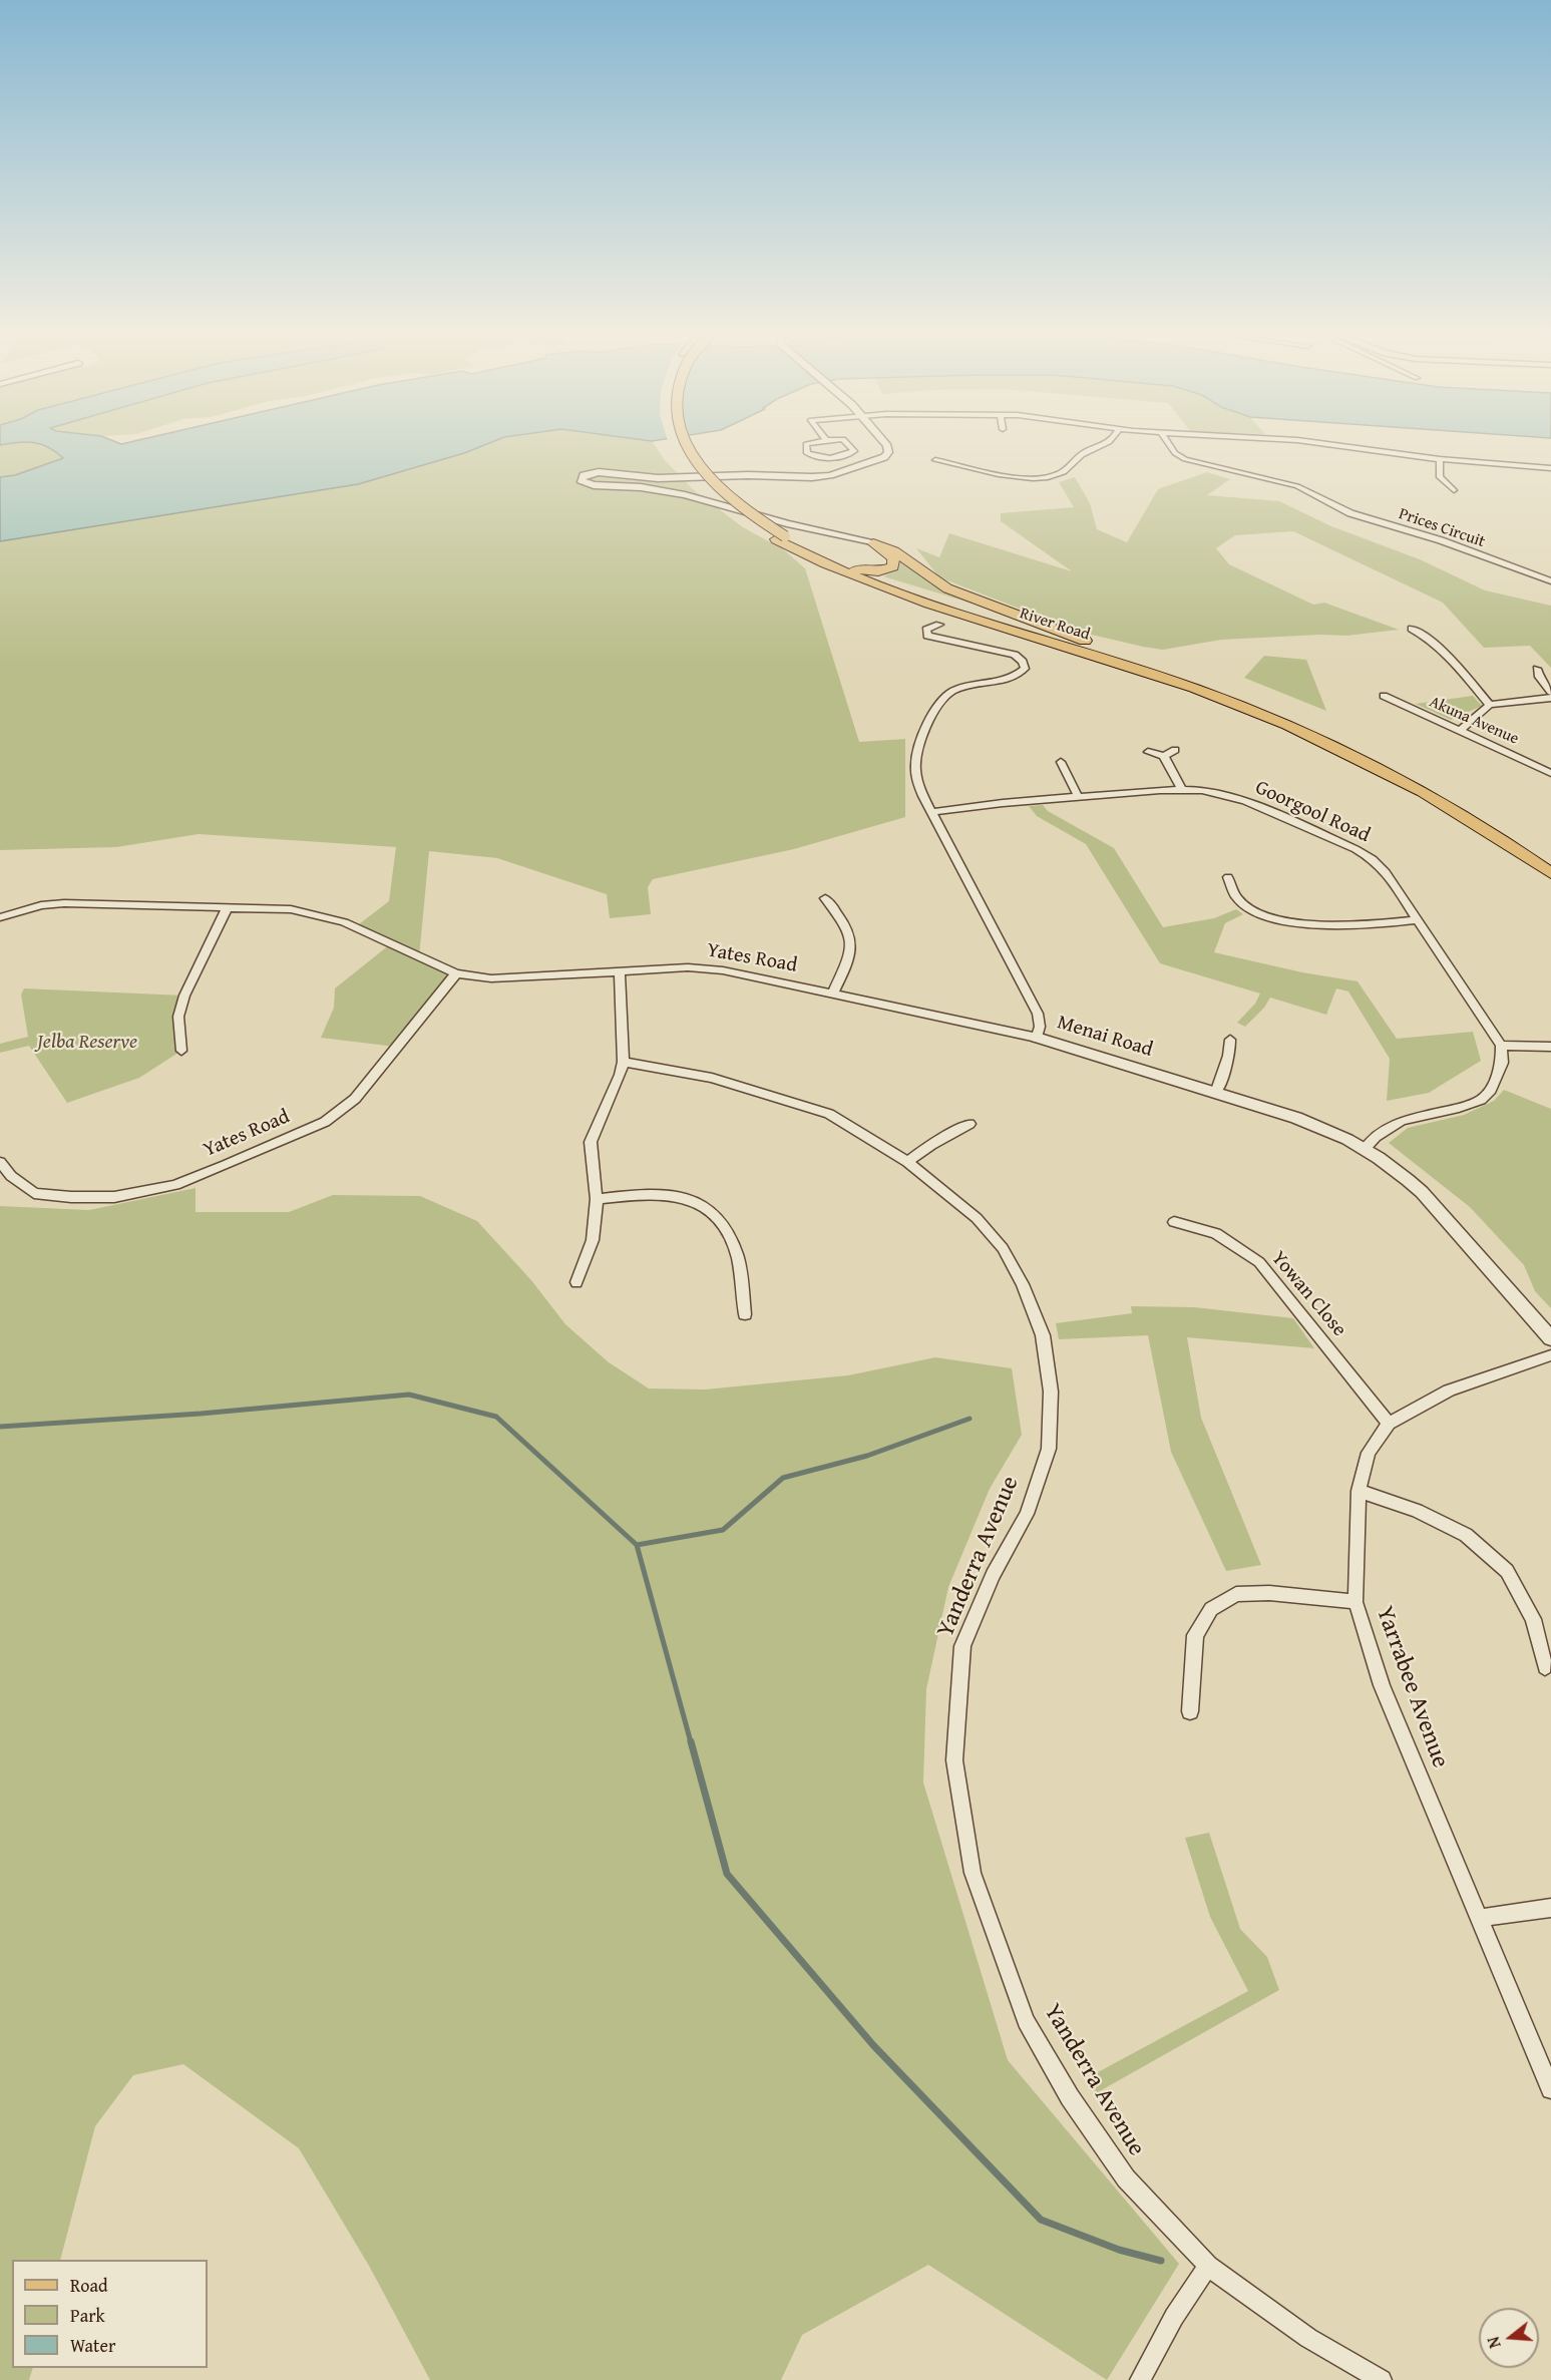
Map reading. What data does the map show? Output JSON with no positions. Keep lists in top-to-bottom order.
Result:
{
  "streets": {
    "main road": ["River Road"],
    "street": [
      "Prices Circuit",
      "Akuna Avenue",
      "Goorgool Road",
      "Yates Road",
      "Menai Road",
      "Yowan Close",
      "Yanderra Avenue",
      "Yarrabee Avenue"
    ]
  },
  "crossings": [
    ["Goorgool Road", "Menai Road"],
    ["Yates Road", "Menai Road"],
    ["Yowan Close", "Yarrabee Avenue"]
  ],
  "parks": ["Jelba Reserve"],
  "legend": ["Road", "Park", "Water"],
  "north": "left"
}
